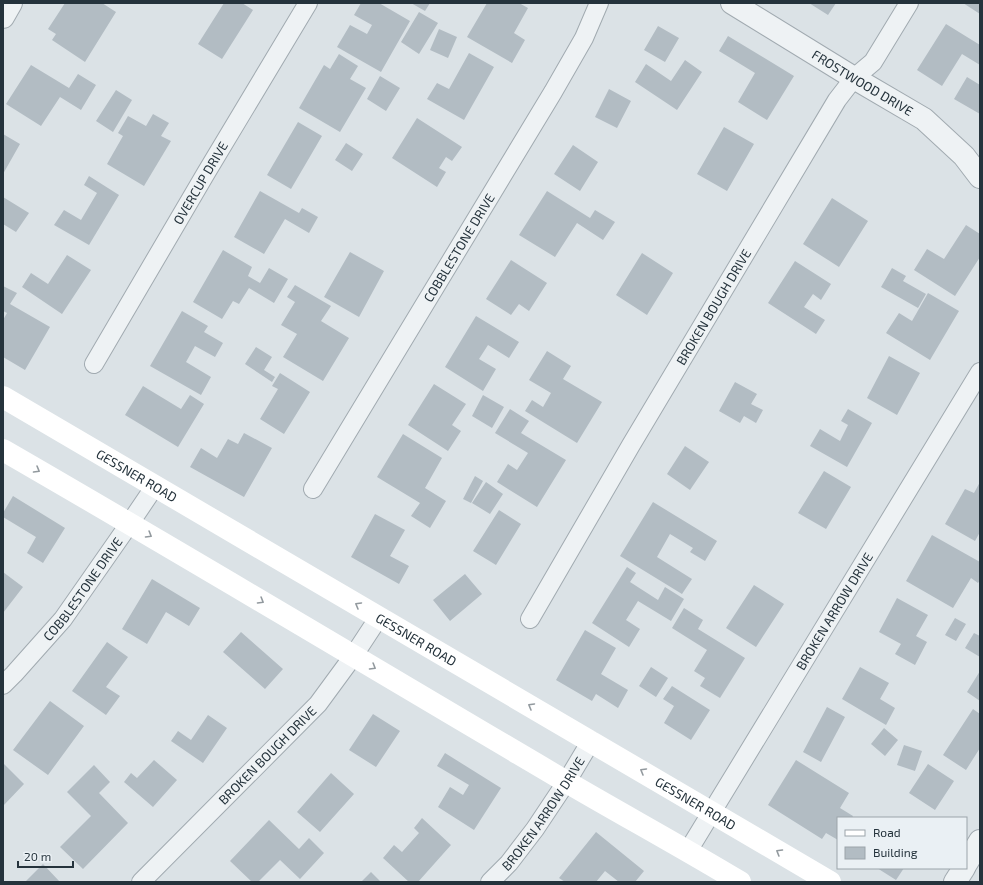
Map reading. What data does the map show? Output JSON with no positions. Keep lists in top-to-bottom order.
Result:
{
  "streets": {
    "main road": ["GESSNER ROAD"],
    "street": [
      "FROSTWOOD DRIVE",
      "OVERCUP DRIVE",
      "COBBLESTONE DRIVE",
      "BROKEN BOUGH DRIVE",
      "BROKEN ARROW DRIVE"
    ]
  },
  "crossings": [
    ["FROSTWOOD DRIVE", "BROKEN BOUGH DRIVE"],
    ["COBBLESTONE DRIVE", "GESSNER ROAD"],
    ["BROKEN BOUGH DRIVE", "GESSNER ROAD"],
    ["GESSNER ROAD", "BROKEN ARROW DRIVE"]
  ],
  "legend": ["Road", "Building"],
  "scale_bar": "20 m"
}
